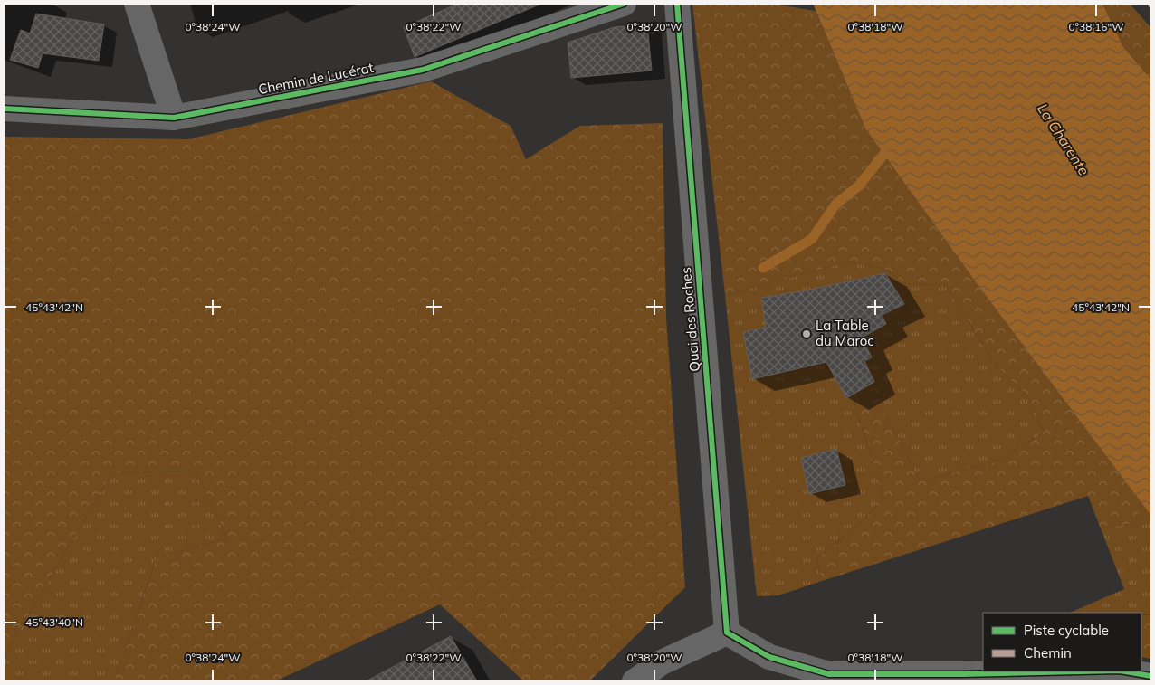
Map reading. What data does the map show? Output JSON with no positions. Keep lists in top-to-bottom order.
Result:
{
  "streets": {
    "street": ["Chemin de Lucérat", "Quai des Roches"]
  },
  "water": ["La Charente"],
  "places": ["La Table du Maroc"],
  "legend": ["Piste cyclable", "Chemin"],
  "coordinates": [
    "0°38'24\"W",
    "0°38'22\"W",
    "0°38'20\"W",
    "0°38'18\"W",
    "0°38'16\"W",
    "45°43'42\"N",
    "45°43'40\"N"
  ]
}
